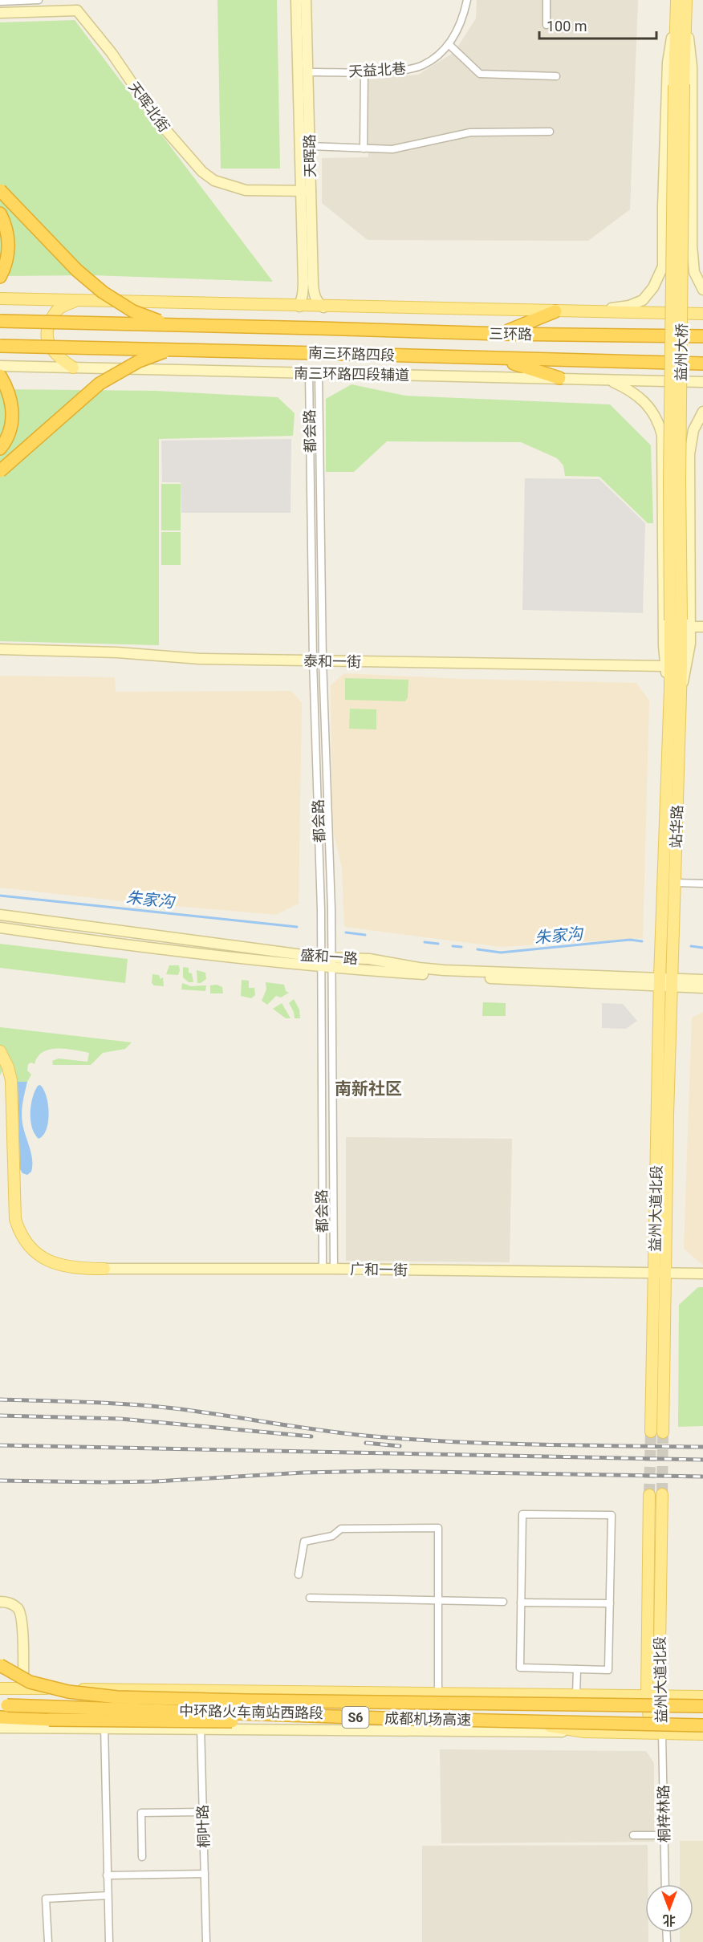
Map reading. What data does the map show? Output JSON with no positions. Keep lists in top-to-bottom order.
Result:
{
  "streets": {
    "highway": [
      "三环路",
      "南三环路四段",
      "S6",
      "成都机场高速"
    ],
    "main road": [
      "益州大桥",
      "站华路",
      "益州大道北段",
      "中环路火车南站西路段"
    ],
    "street": [
      "天益北巷",
      "天晖北街",
      "天晖路",
      "南三环路四段辅道",
      "都会路",
      "泰和一街",
      "盛和一路",
      "广和一街",
      "桐梓林路",
      "桐叶路"
    ]
  },
  "crossings": [
    ["天益北巷", "天晖路"],
    ["天晖北街", "天晖路"],
    ["三环路", "南三环路四段"],
    ["益州大桥", "站华路"],
    ["南三环路四段辅道", "都会路"],
    ["都会路", "泰和一街"],
    ["都会路", "盛和一路"],
    ["都会路", "广和一街"],
    ["站华路", "盛和一路"],
    ["站华路", "益州大道北段"],
    ["盛和一路", "益州大道北段"],
    ["益州大道北段", "广和一街"],
    ["益州大道北段", "中环路火车南站西路段"],
    ["益州大道北段", "桐梓林路"],
    ["中环路火车南站西路段", "成都机场高速"],
    ["中环路火车南站西路段", "桐梓林路"],
    ["中环路火车南站西路段", "桐叶路"]
  ],
  "districts": ["南新社区"],
  "water": ["朱家沟"],
  "scale_bar": "100 m",
  "north": "bottom"
}
